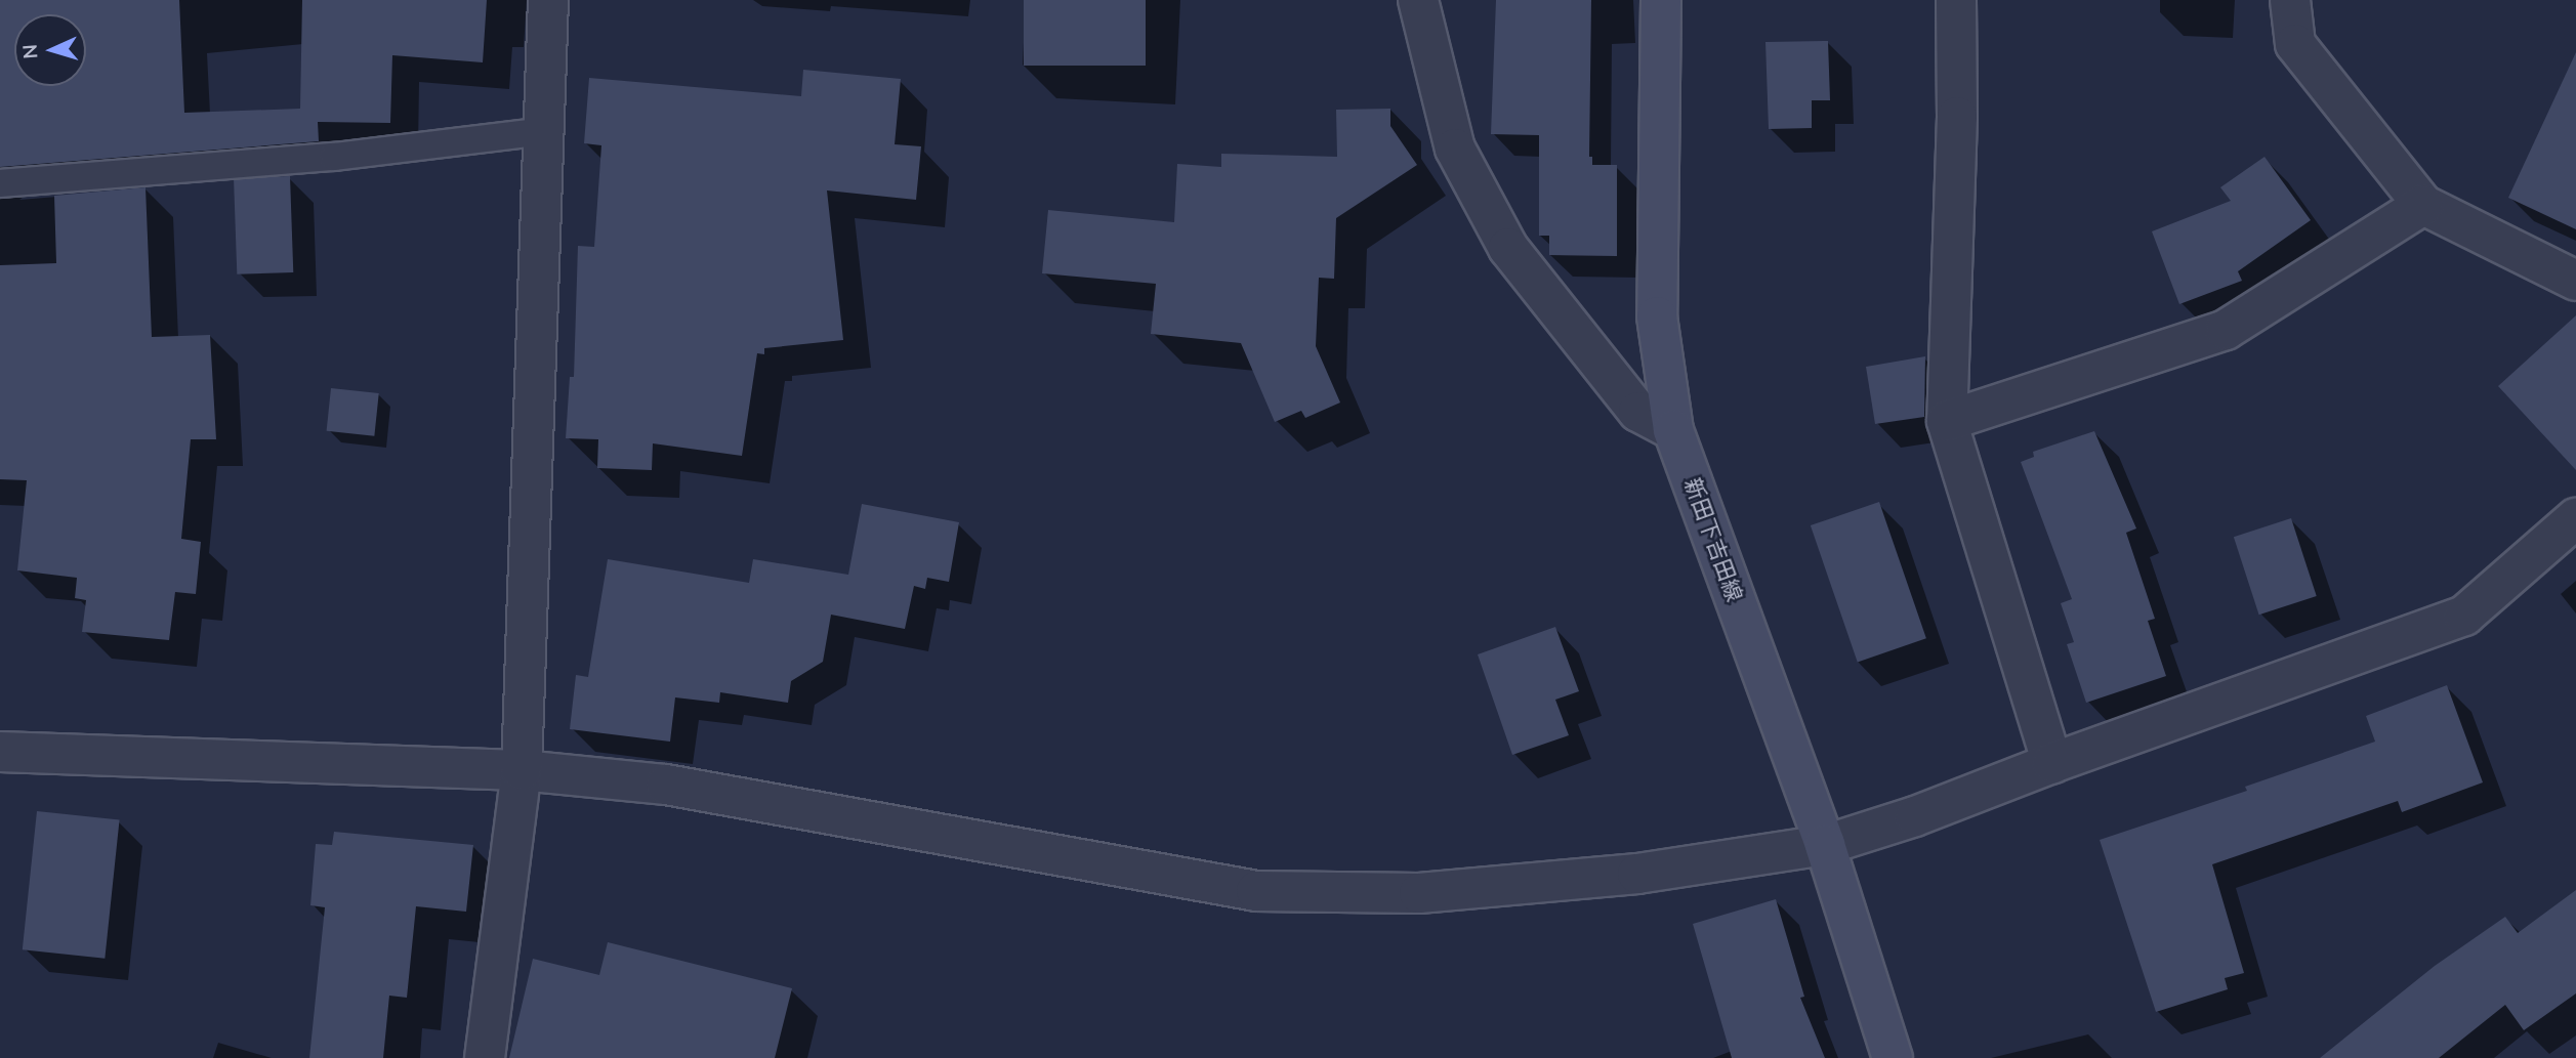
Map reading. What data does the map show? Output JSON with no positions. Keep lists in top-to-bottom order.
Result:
{
  "streets": {
    "main road": ["新田下吉田線"]
  },
  "north": "left"
}
